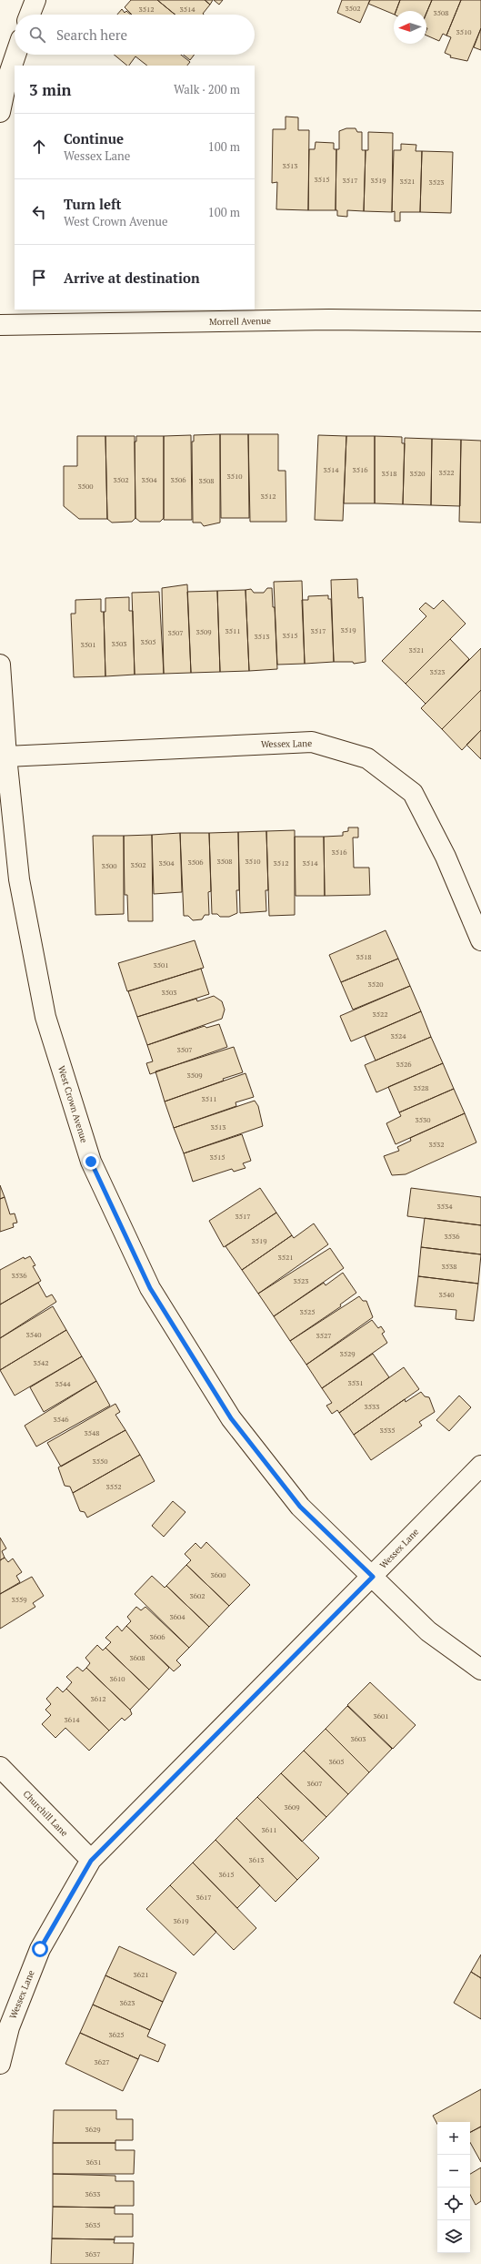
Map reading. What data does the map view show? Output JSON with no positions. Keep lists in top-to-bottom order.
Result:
{
  "streets": {
    "street": [
      "Morrell Avenue",
      "Wessex Lane",
      "West Crown Avenue",
      "Churchill Lane"
    ]
  },
  "crossings": [
    ["Wessex Lane", "West Crown Avenue"],
    ["Wessex Lane", "Churchill Lane"]
  ],
  "house_numbers": [
    "3502",
    "3512",
    "3514",
    "3508",
    "3510",
    "3513",
    "3515",
    "3517",
    "3519",
    "3521",
    "3523",
    "3514",
    "3516",
    "3522",
    "3518",
    "3520",
    "3510",
    "3502",
    "3504",
    "3506",
    "3508",
    "3500",
    "3512",
    "3519",
    "3511",
    "3517",
    "3509",
    "3507",
    "3515",
    "3513",
    "3505",
    "3503",
    "3501",
    "3521",
    "3523",
    "3516",
    "3508",
    "3510",
    "3506",
    "3504",
    "3512",
    "3514",
    "3502",
    "3500",
    "3518",
    "3501",
    "3520",
    "3503",
    "3522",
    "3524",
    "3507",
    "3526",
    "3509",
    "3528",
    "3511",
    "3530",
    "3513",
    "3532",
    "3515",
    "3534",
    "3517",
    "3536",
    "3519",
    "3521",
    "3538",
    "3536",
    "3523",
    "3540",
    "3525",
    "3540",
    "3527",
    "3529",
    "3542",
    "3531",
    "3544",
    "3533",
    "3546",
    "3535",
    "3548",
    "3550",
    "3552",
    "3600",
    "3602",
    "3559",
    "3604",
    "3606",
    "3608",
    "3610",
    "3612",
    "3601",
    "3614",
    "3603",
    "3605",
    "3607",
    "3609",
    "3611",
    "3613",
    "3615",
    "3617",
    "3619",
    "3621",
    "3623",
    "3625",
    "3627",
    "3629",
    "3631",
    "3633",
    "3635",
    "3637"
  ],
  "north": "left",
  "page": {
    "search": "Search here",
    "heading": ["3 min", "Walk · 200 m"],
    "list": [
      ["Continue", "Wessex Lane", "100 m"],
      ["Turn left", "West Crown Avenue", "100 m"],
      "Arrive at destination"
    ],
    "map_buttons": ["+", "−"]
  }
}
